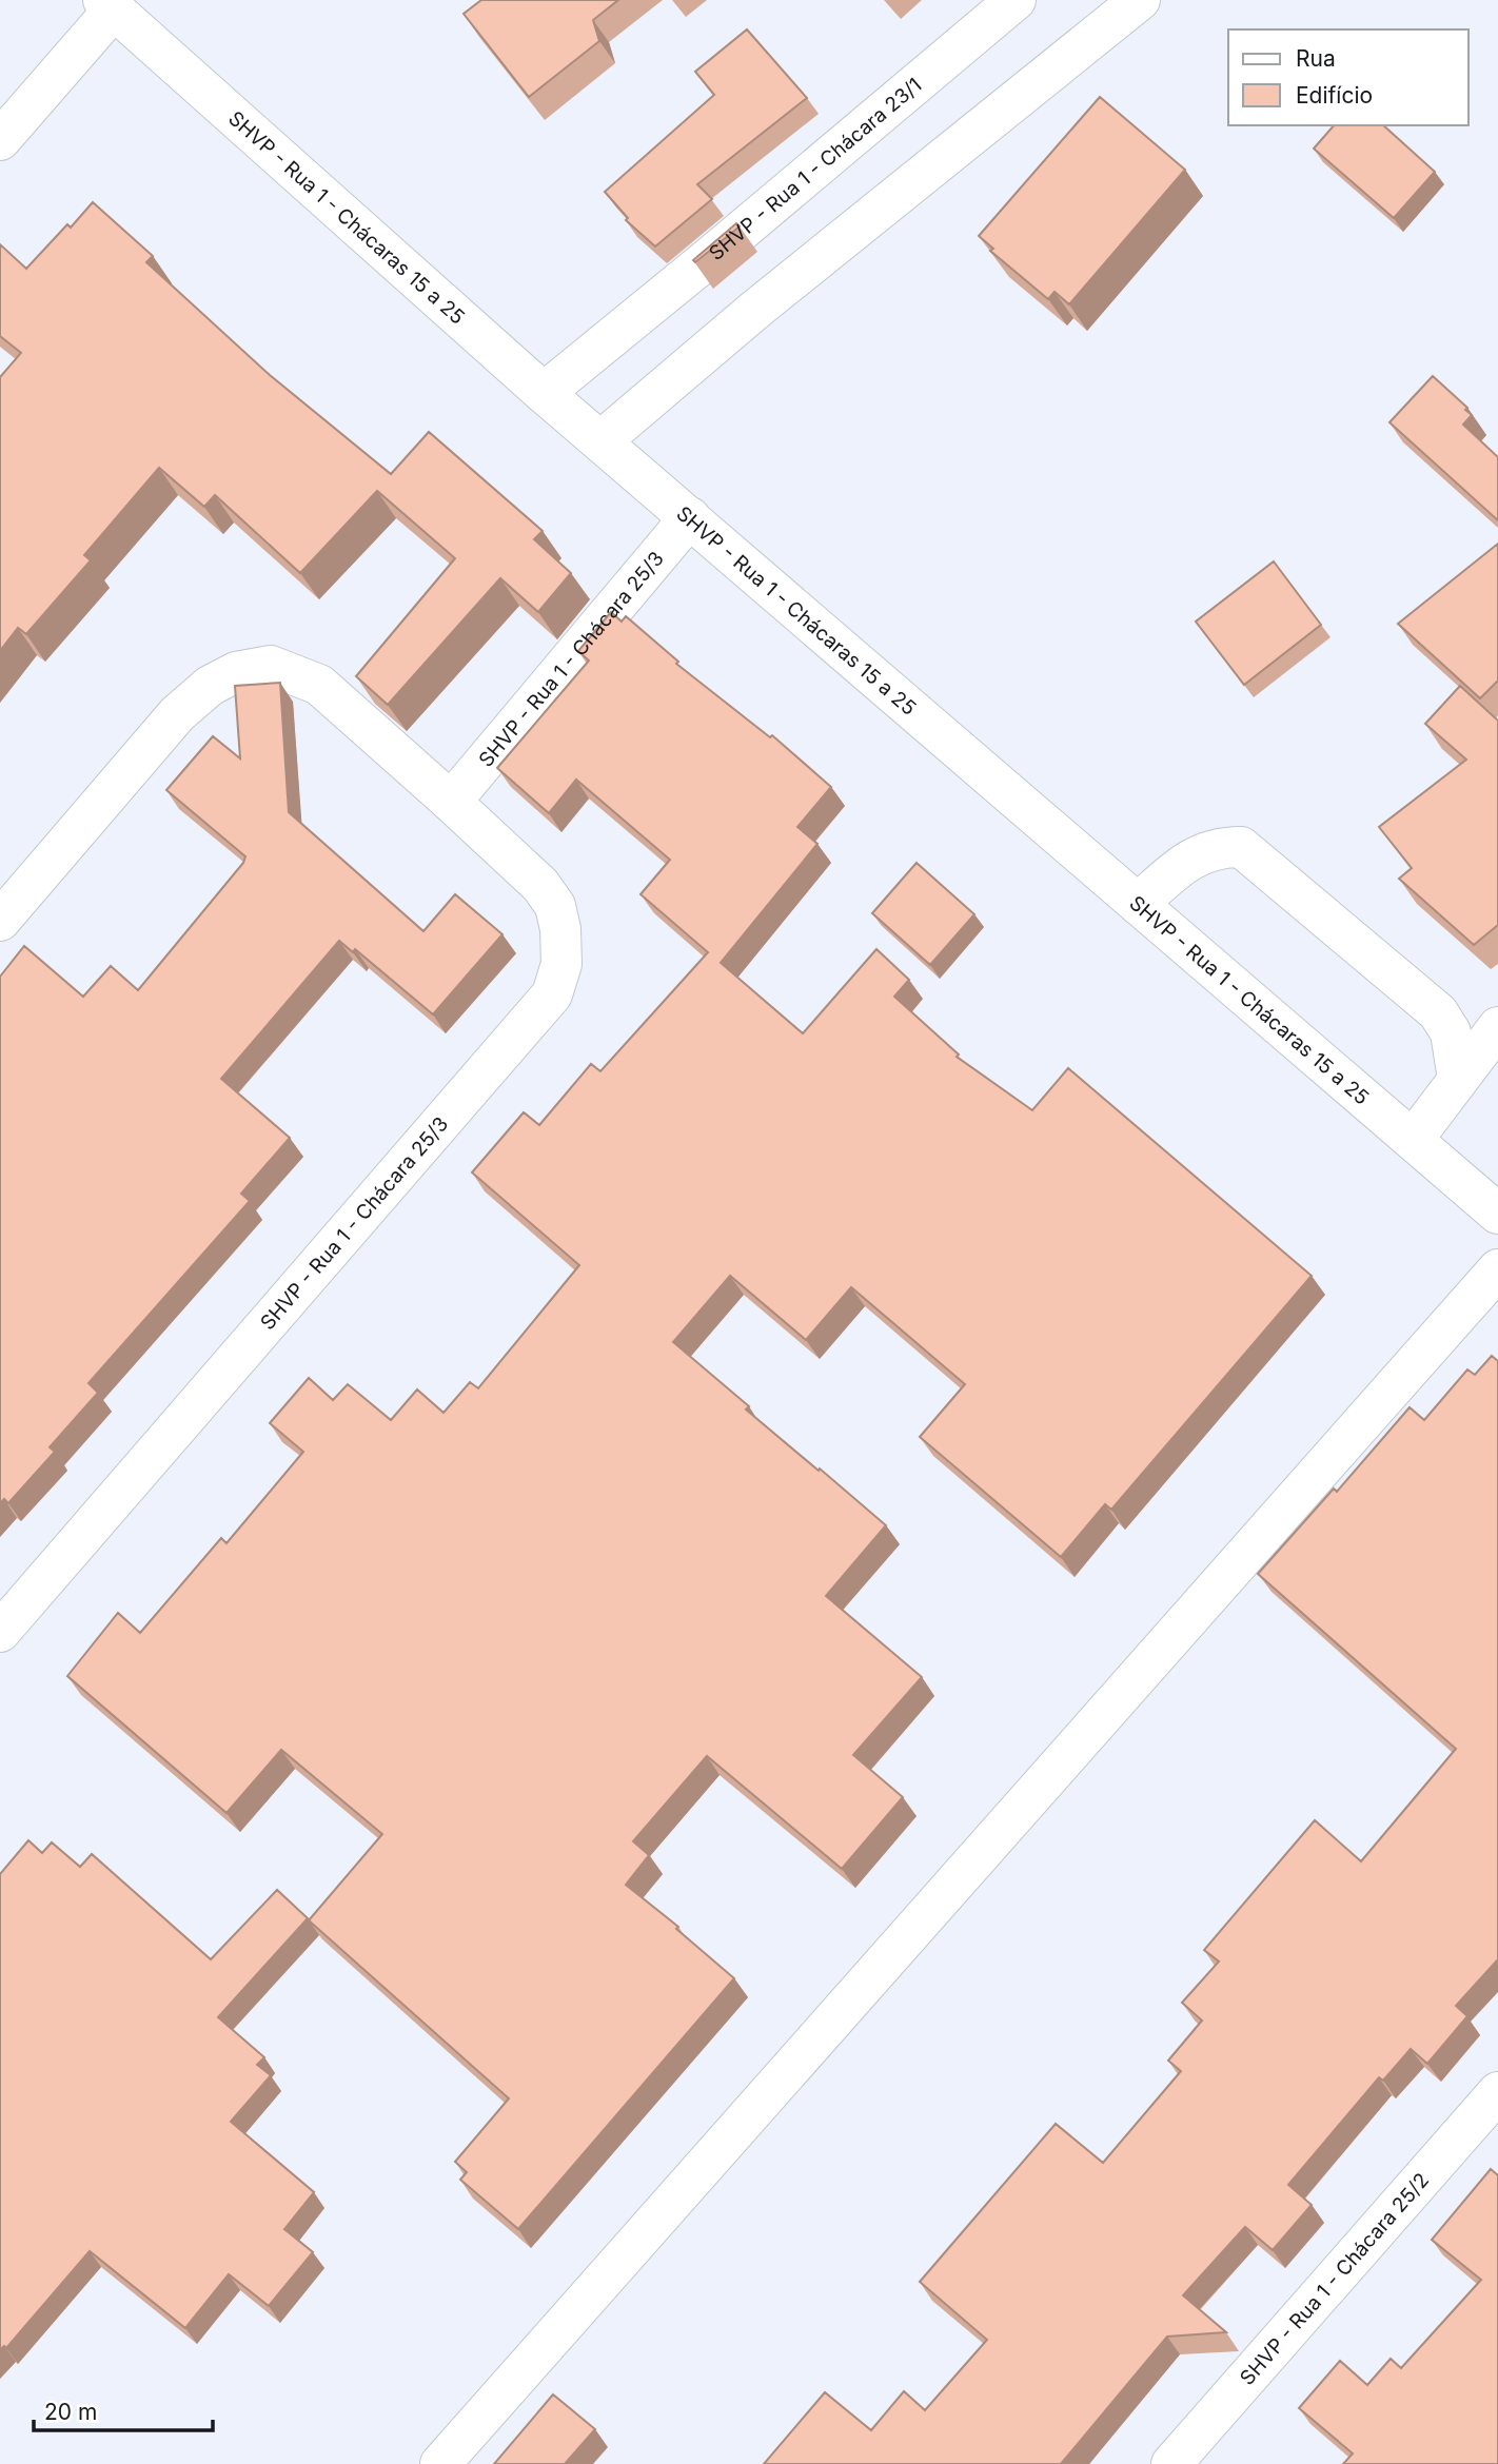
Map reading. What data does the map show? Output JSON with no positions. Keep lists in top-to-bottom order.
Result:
{
  "streets": {
    "street": [
      "SHVP - Rua 1 - Chácara 23/1",
      "SHVP - Rua 1 - Chácaras 15 a 25",
      "SHVP - Rua 1 - Chácara 25/3",
      "SHVP - Rua 1 - Chácara 25/2"
    ]
  },
  "crossings": [
    ["SHVP - Rua 1 - Chácara 23/1", "SHVP - Rua 1 - Chácaras 15 a 25"],
    ["SHVP - Rua 1 - Chácaras 15 a 25", "SHVP - Rua 1 - Chácara 25/3"]
  ],
  "legend": ["Rua", "Edifício"],
  "scale_bar": "20 m"
}
